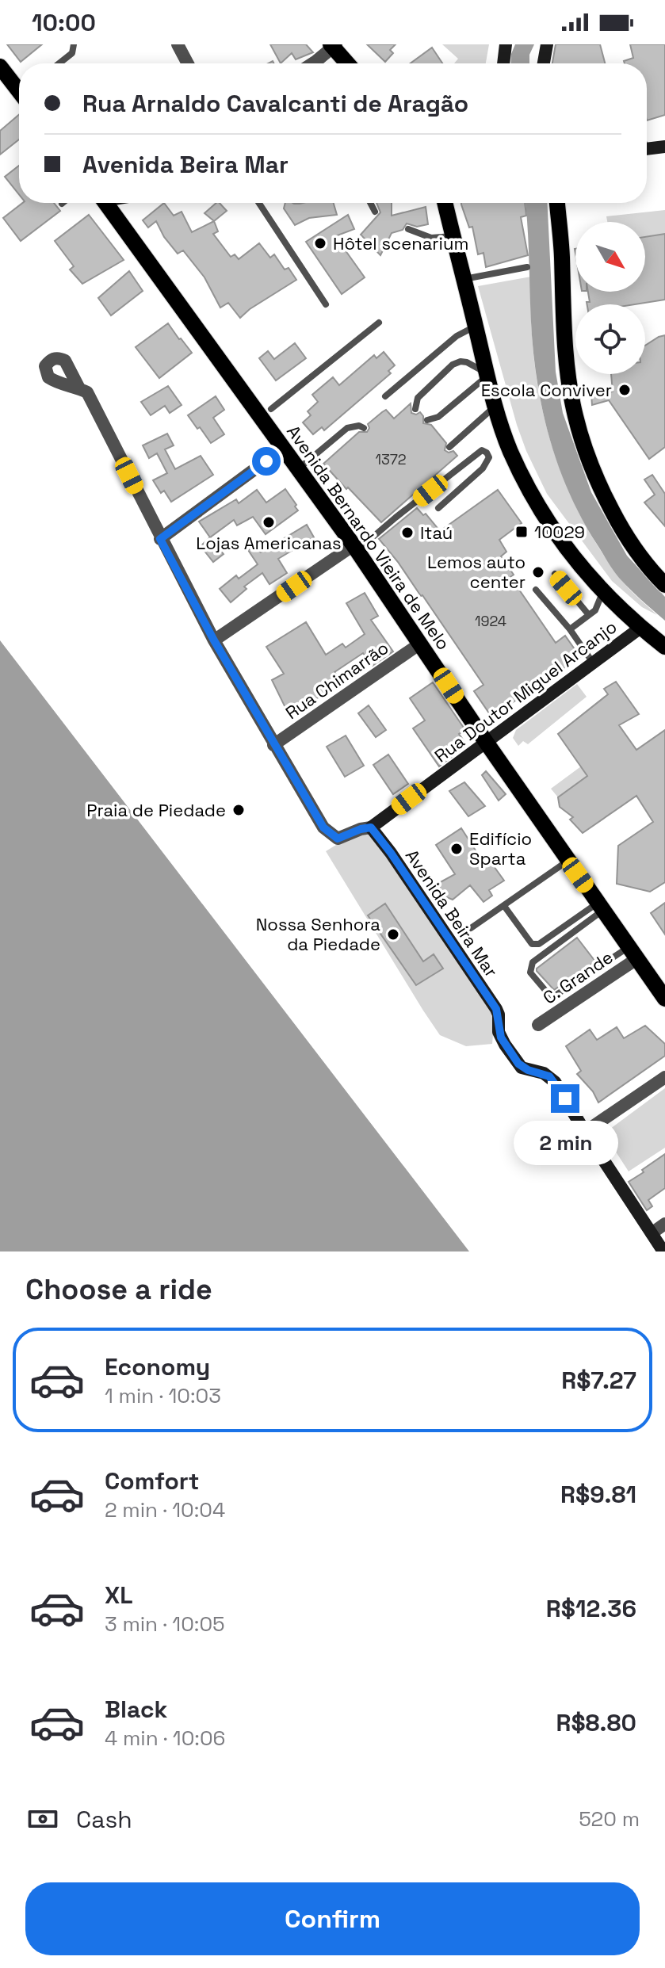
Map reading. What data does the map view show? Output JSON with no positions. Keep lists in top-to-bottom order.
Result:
{
  "streets": {
    "main road": ["Avenida Bernardo Vieira de Melo", "Rua Doutor Miguel Arcanjo", "Avenida Beira Mar"],
    "street": ["Rua Chimarrão", "C. Grande"]
  },
  "crossings": [
    ["Avenida Bernardo Vieira de Melo", "Rua Chimarrão"],
    ["Avenida Bernardo Vieira de Melo", "Rua Doutor Miguel Arcanjo"],
    ["Avenida Bernardo Vieira de Melo", "C. Grande"],
    ["Rua Doutor Miguel Arcanjo", "Avenida Beira Mar"]
  ],
  "places": {
    "other": [
      "Hôtel scenarium",
      "Escola Conviver",
      "Lojas Americanas",
      "Itaú",
      "Lemos auto center",
      "Praia de Piedade",
      "Edifício Sparta",
      "Nossa Senhora da Piedade"
    ],
    "transit": ["10029"]
  },
  "house_numbers": ["1372", "1924"],
  "north": "bottom right",
  "page": {
    "status": "10:00",
    "banner": ["Rua Arnaldo Cavalcanti de Aragão", "Avenida Beira Mar"],
    "bubble": "2 min",
    "heading": "Choose a ride",
    "list": [
      {
        "name": "Economy",
        "note": "1 min · 10:03",
        "value": "R$7.27"
      },
      {
        "name": "Comfort",
        "note": "2 min · 10:04",
        "value": "R$9.81"
      },
      {
        "name": "XL",
        "note": "3 min · 10:05",
        "value": "R$12.36"
      },
      {
        "name": "Black",
        "note": "4 min · 10:06",
        "value": "R$8.80"
      }
    ],
    "pay": ["Cash", "520 m"],
    "buttons": "Confirm"
  }
}
